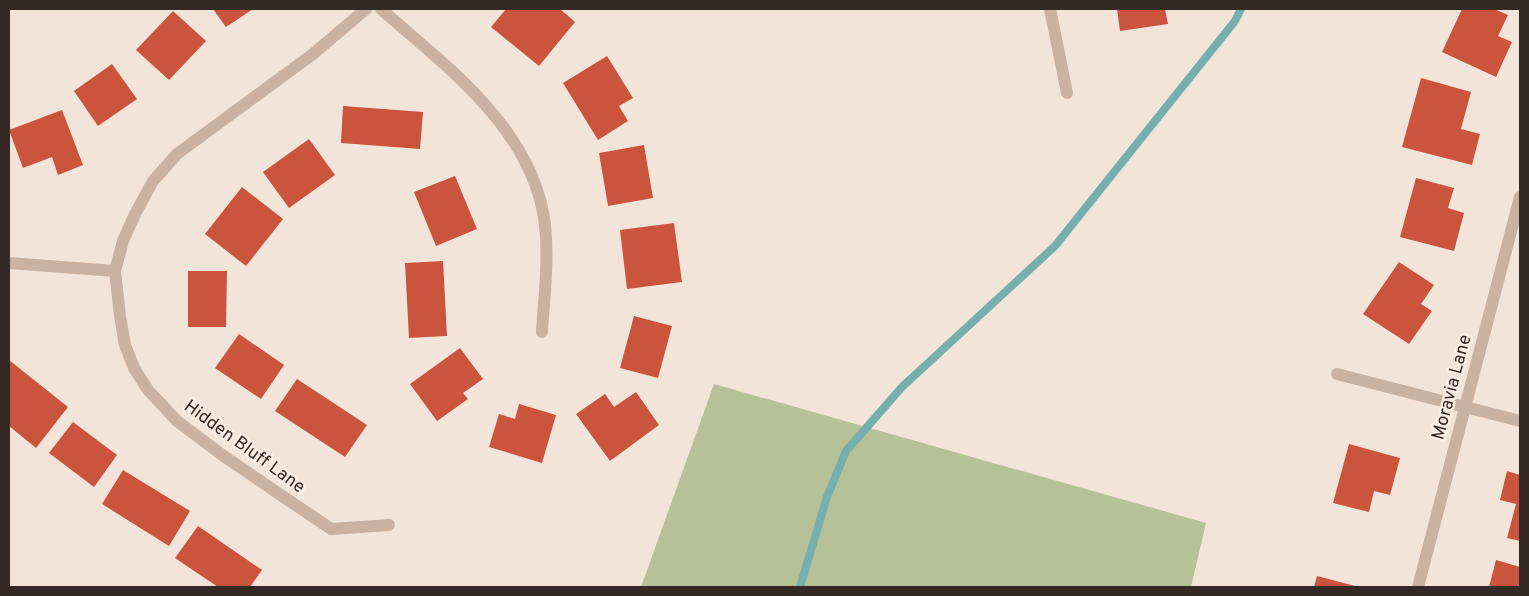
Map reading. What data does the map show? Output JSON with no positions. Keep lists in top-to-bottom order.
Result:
{
  "streets": {
    "street": ["Moravia Lane", "Hidden Bluff Lane"]
  }
}
